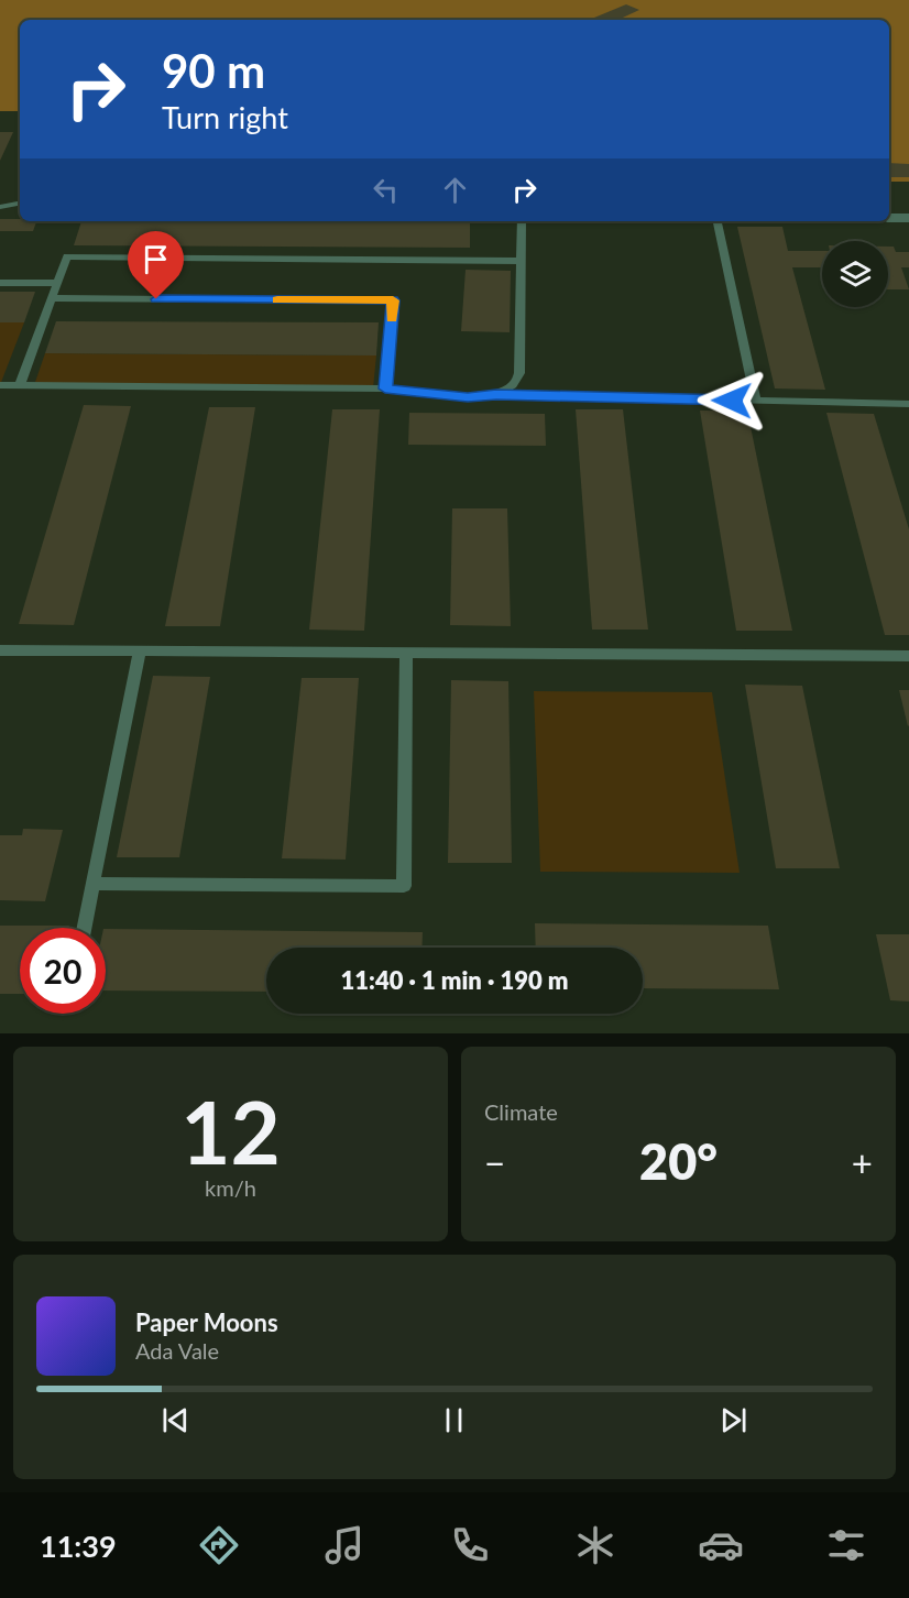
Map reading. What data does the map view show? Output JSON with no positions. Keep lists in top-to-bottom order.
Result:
{
  "page": {
    "turn": ["90 m", "Turn right"],
    "limit": "20",
    "trip": "11:40 · 1 min · 190 m",
    "tile": [
      ["12", "km/h"],
      "Climate"
    ],
    "heat": ["−", "20°", "+"],
    "song": ["Paper Moons", "Ada Vale"],
    "tabs": "11:39"
  }
}
